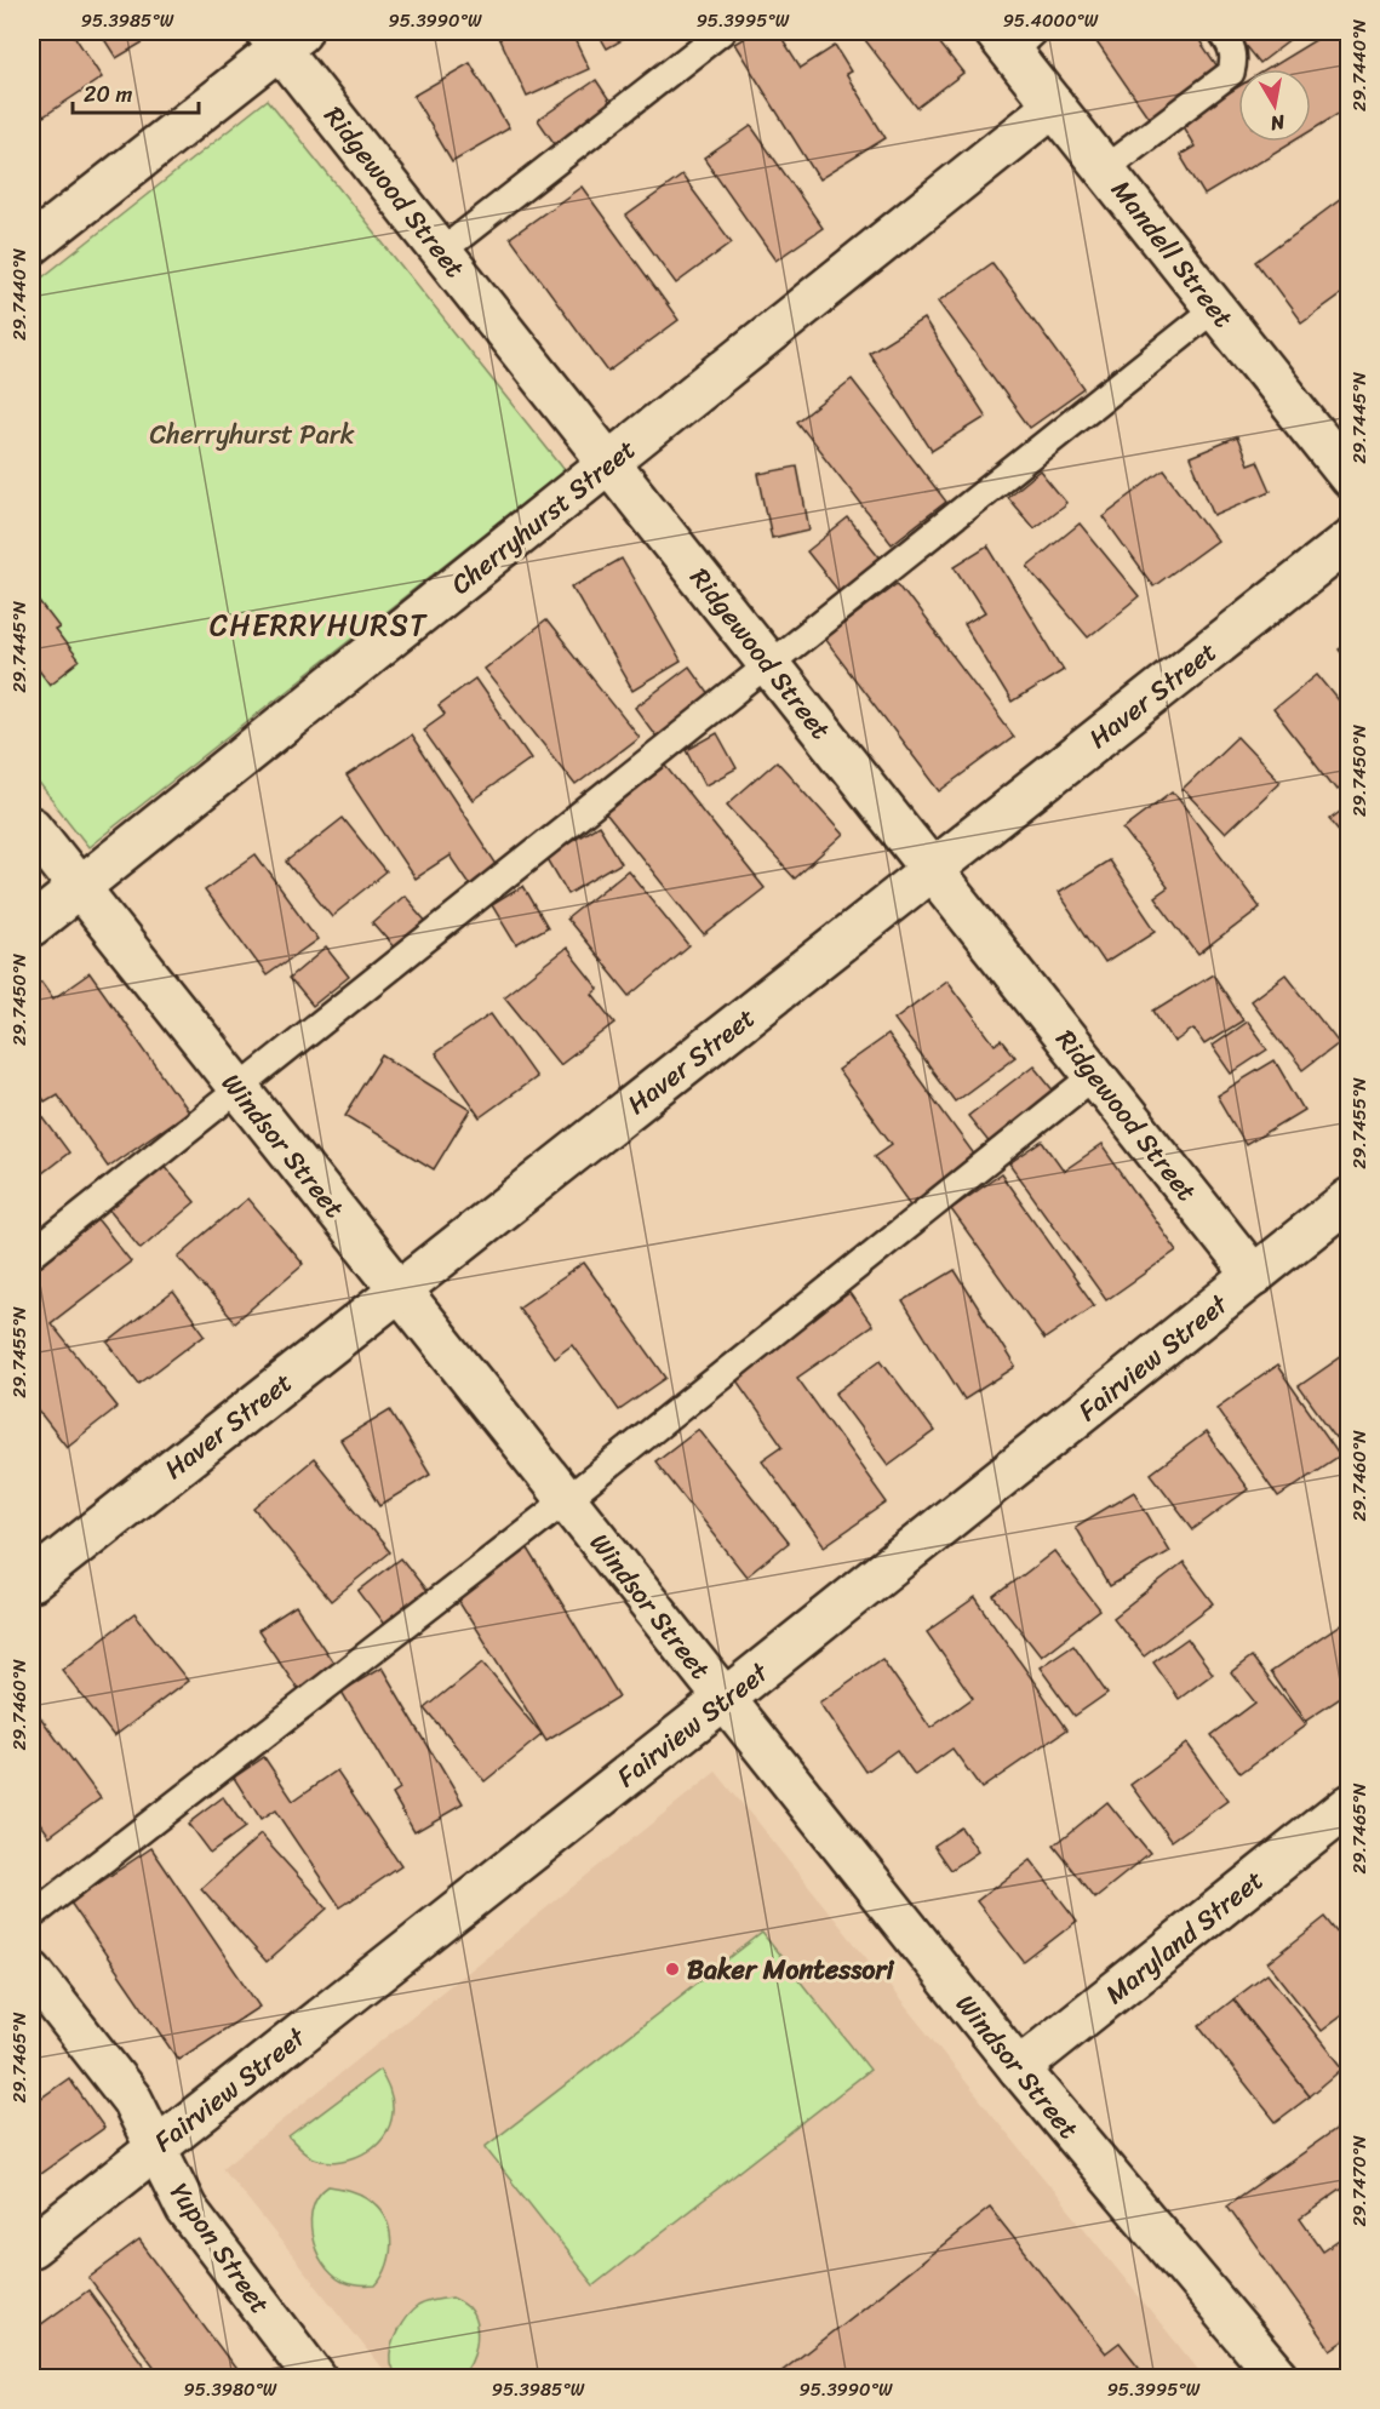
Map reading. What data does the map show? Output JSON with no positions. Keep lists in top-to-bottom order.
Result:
{
  "streets": {
    "street": [
      "Ridgewood Street",
      "Mandell Street",
      "Cherryhurst Street",
      "Haver Street",
      "Windsor Street",
      "Fairview Street",
      "Maryland Street",
      "Yupon Street"
    ]
  },
  "crossings": [
    ["Ridgewood Street", "Cherryhurst Street"],
    ["Ridgewood Street", "Haver Street"],
    ["Ridgewood Street", "Fairview Street"],
    ["Mandell Street", "Cherryhurst Street"],
    ["Cherryhurst Street", "Windsor Street"],
    ["Haver Street", "Windsor Street"],
    ["Windsor Street", "Fairview Street"],
    ["Windsor Street", "Maryland Street"],
    ["Fairview Street", "Yupon Street"]
  ],
  "districts": ["CHERRYHURST"],
  "parks": ["Cherryhurst Park"],
  "places": ["Baker Montessori"],
  "scale_bar": "20 m",
  "north": "bottom",
  "coordinates": [
    "95.3985°W",
    "95.3990°W",
    "95.3995°W",
    "95.4000°W",
    "29.7440°N",
    "29.7445°N",
    "29.7450°N",
    "29.7455°N",
    "29.7460°N",
    "29.7465°N",
    "29.7470°N",
    "95.3980°W"
  ]
}
